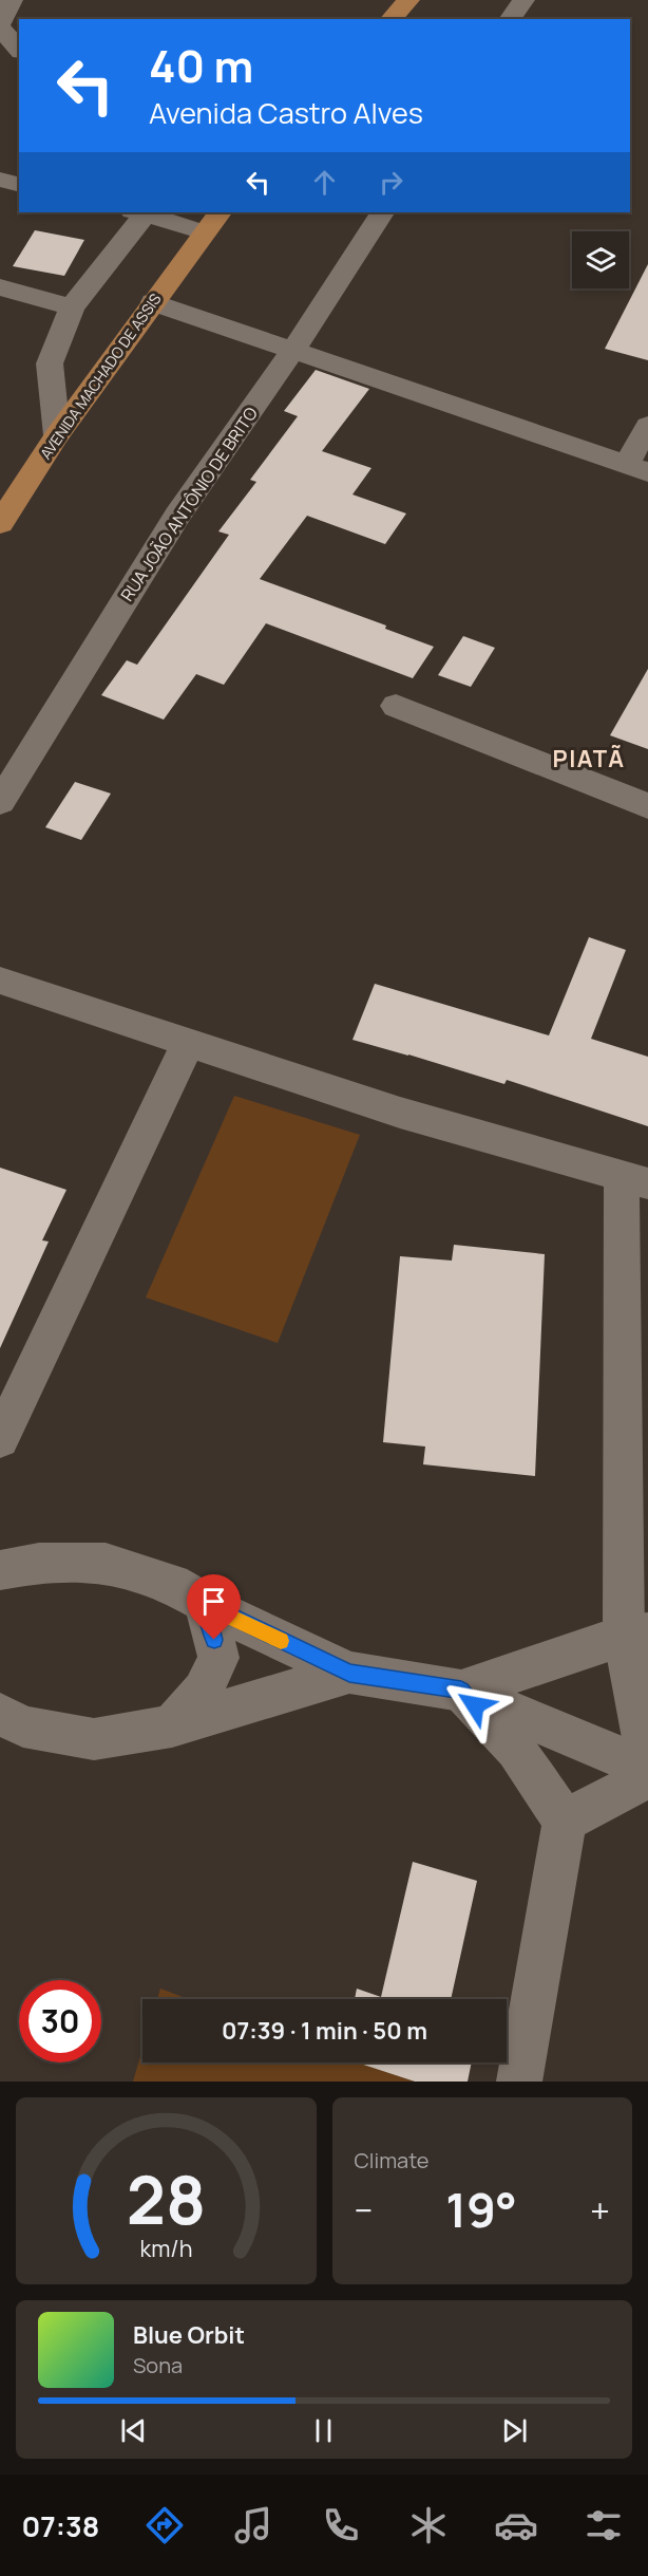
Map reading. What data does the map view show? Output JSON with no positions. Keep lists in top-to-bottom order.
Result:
{
  "streets": {
    "main road": ["AVENIDA MACHADO DE ASSIS"],
    "street": ["RUA JOÃO ANTÔNIO DE BRITO"]
  },
  "districts": ["PIATÃ"],
  "page": {
    "turn": ["40 m", "Avenida Castro Alves"],
    "limit": "30",
    "trip": "07:39 · 1 min · 50 m",
    "tile": "Climate",
    "heat": ["−", "19°", "+"],
    "song": ["Blue Orbit", "Sona"],
    "tabs": "07:38",
    "gauge": ["28", "km/h"]
  }
}
